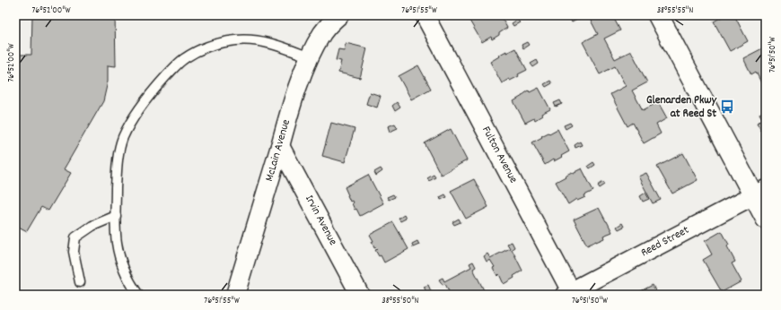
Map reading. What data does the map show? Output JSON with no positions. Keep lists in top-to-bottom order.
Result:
{
  "streets": {
    "street": [
      "McLain Avenue",
      "Fulton Avenue",
      "Irvin Avenue",
      "Reed Street"
    ]
  },
  "crossings": [
    ["McLain Avenue", "Irvin Avenue"],
    ["Fulton Avenue", "Reed Street"]
  ],
  "places": {
    "bus stop": ["Glenarden Pkwy at Reed St"]
  },
  "coordinates": [
    "76°52'00\"W",
    "76°51'55\"W",
    "38°55'55\"N",
    "76°51'50\"W",
    "38°55'50\"N"
  ]
}
